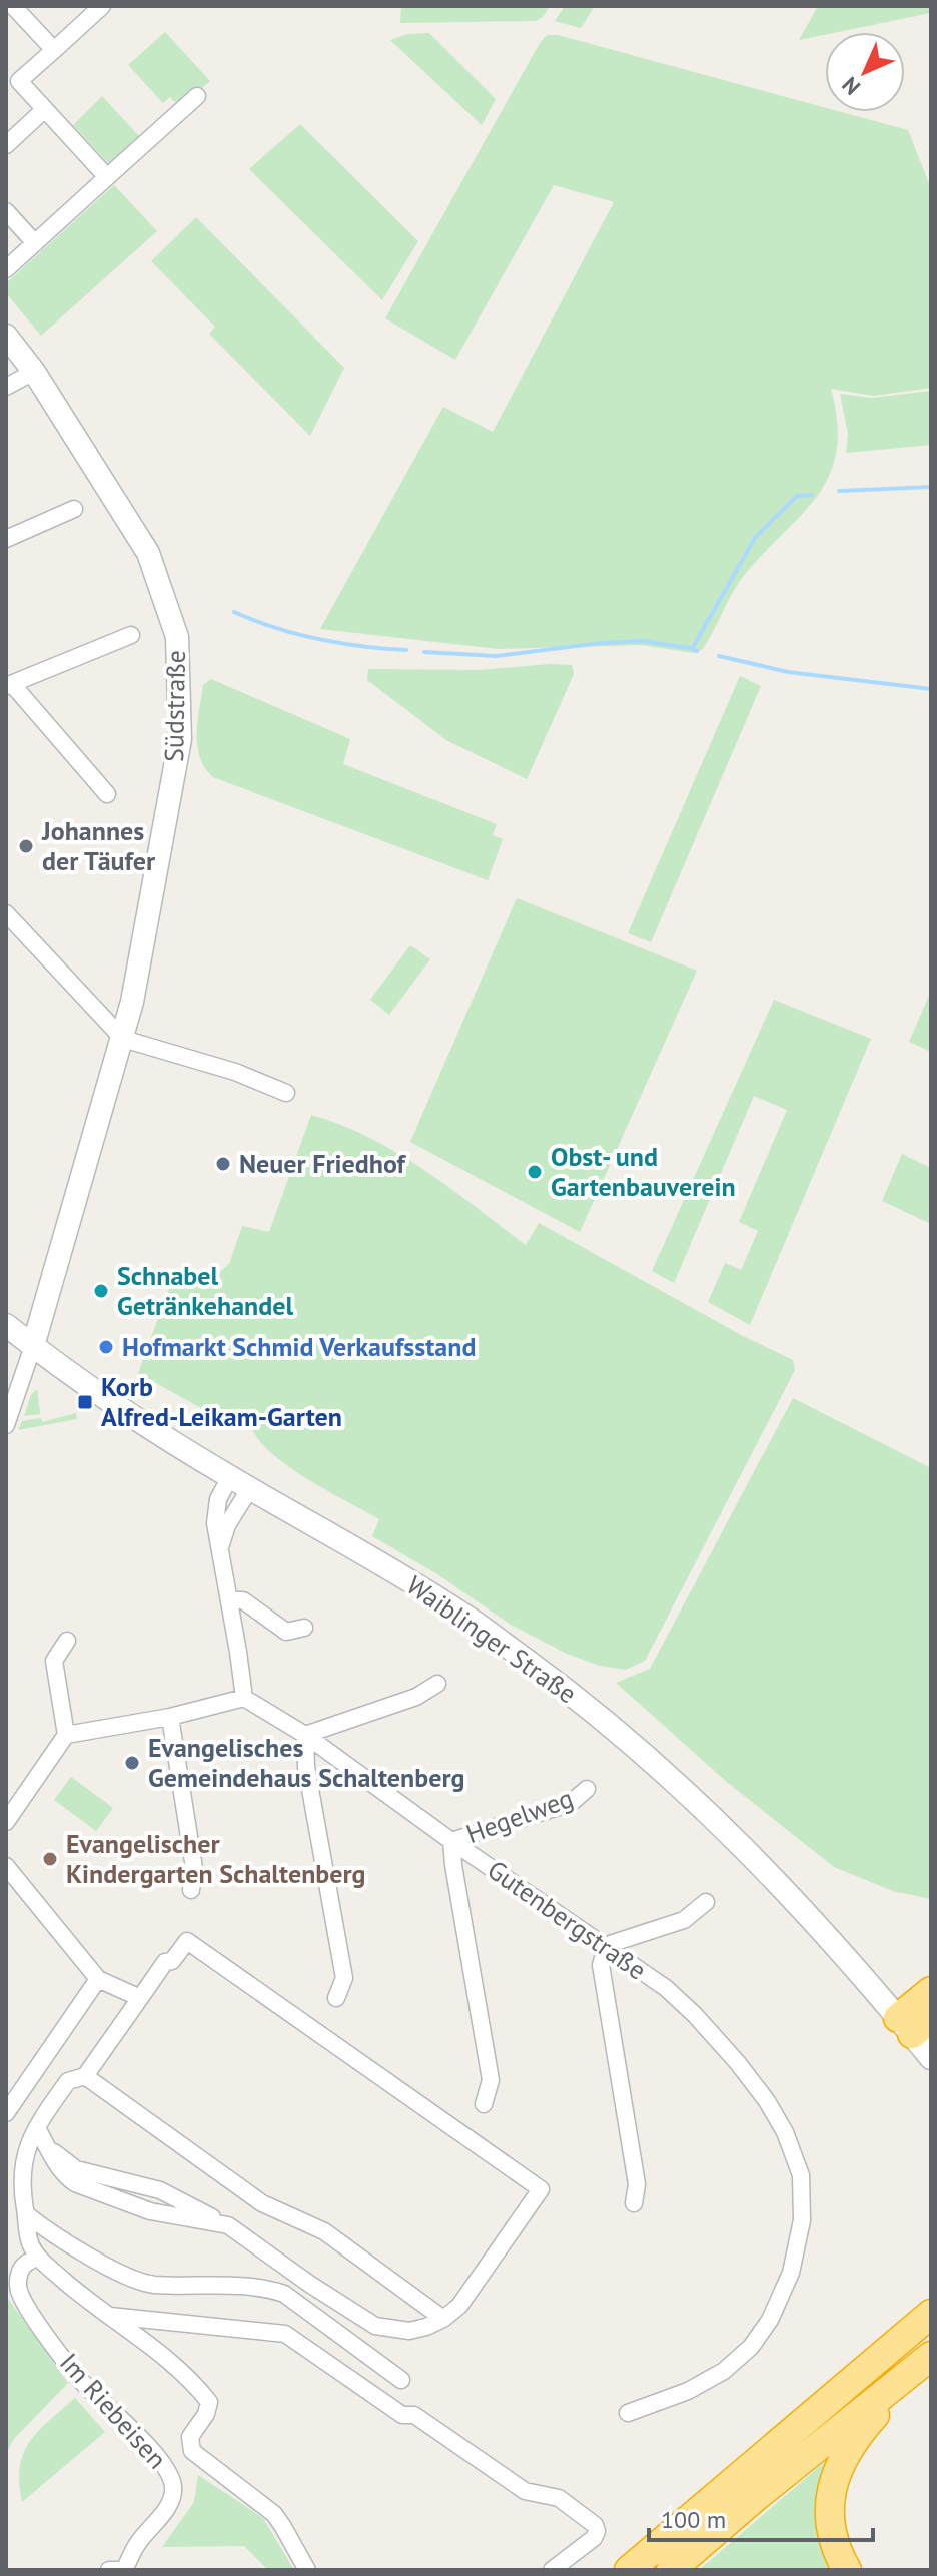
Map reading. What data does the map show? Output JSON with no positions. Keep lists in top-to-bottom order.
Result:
{
  "streets": {
    "street": [
      "Südstraße",
      "Waiblinger Straße",
      "Hegelweg",
      "Gutenbergstraße",
      "Im Riebeisen"
    ]
  },
  "crossings": [
    ["Südstraße", "Waiblinger Straße"],
    ["Hegelweg", "Gutenbergstraße"]
  ],
  "places": {
    "other": [
      "Johannes der Täufer",
      "Neuer Friedhof",
      "Obst- und Gartenbauverein",
      "Schnabel Getränkehandel",
      "Hofmarkt Schmid Verkaufsstand",
      "Evangelisches Gemeindehaus Schaltenberg",
      "Evangelischer Kindergarten Schaltenberg"
    ],
    "transit": ["Korb Alfred-Leikam-Garten"]
  },
  "scale_bar": "100 m",
  "north": "bottom left"
}
